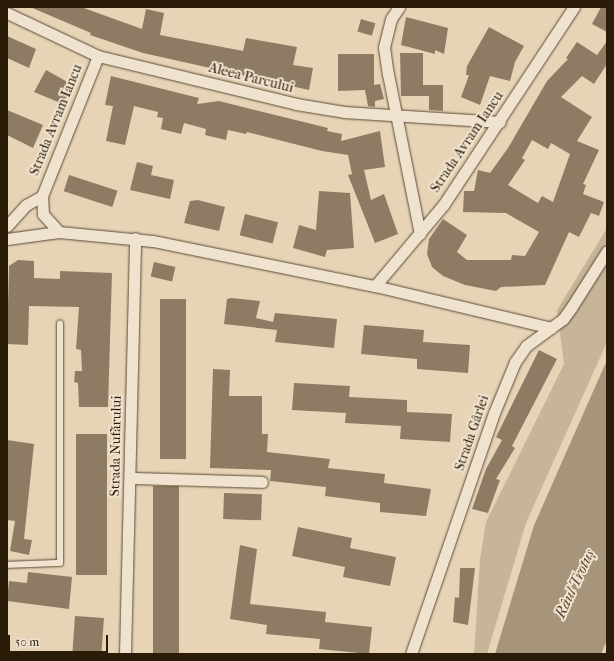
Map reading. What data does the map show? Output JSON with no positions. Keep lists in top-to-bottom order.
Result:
{
  "streets": {
    "street": [
      "Aleea Parcului",
      "Strada Avram Iancu",
      "Strada Gârlei",
      "Strada Nufărului"
    ]
  },
  "crossings": [
    ["Aleea Parcului", "Strada Avram Iancu"]
  ],
  "water": ["Râul Trotuș"],
  "scale_bar": "50 m"
}
